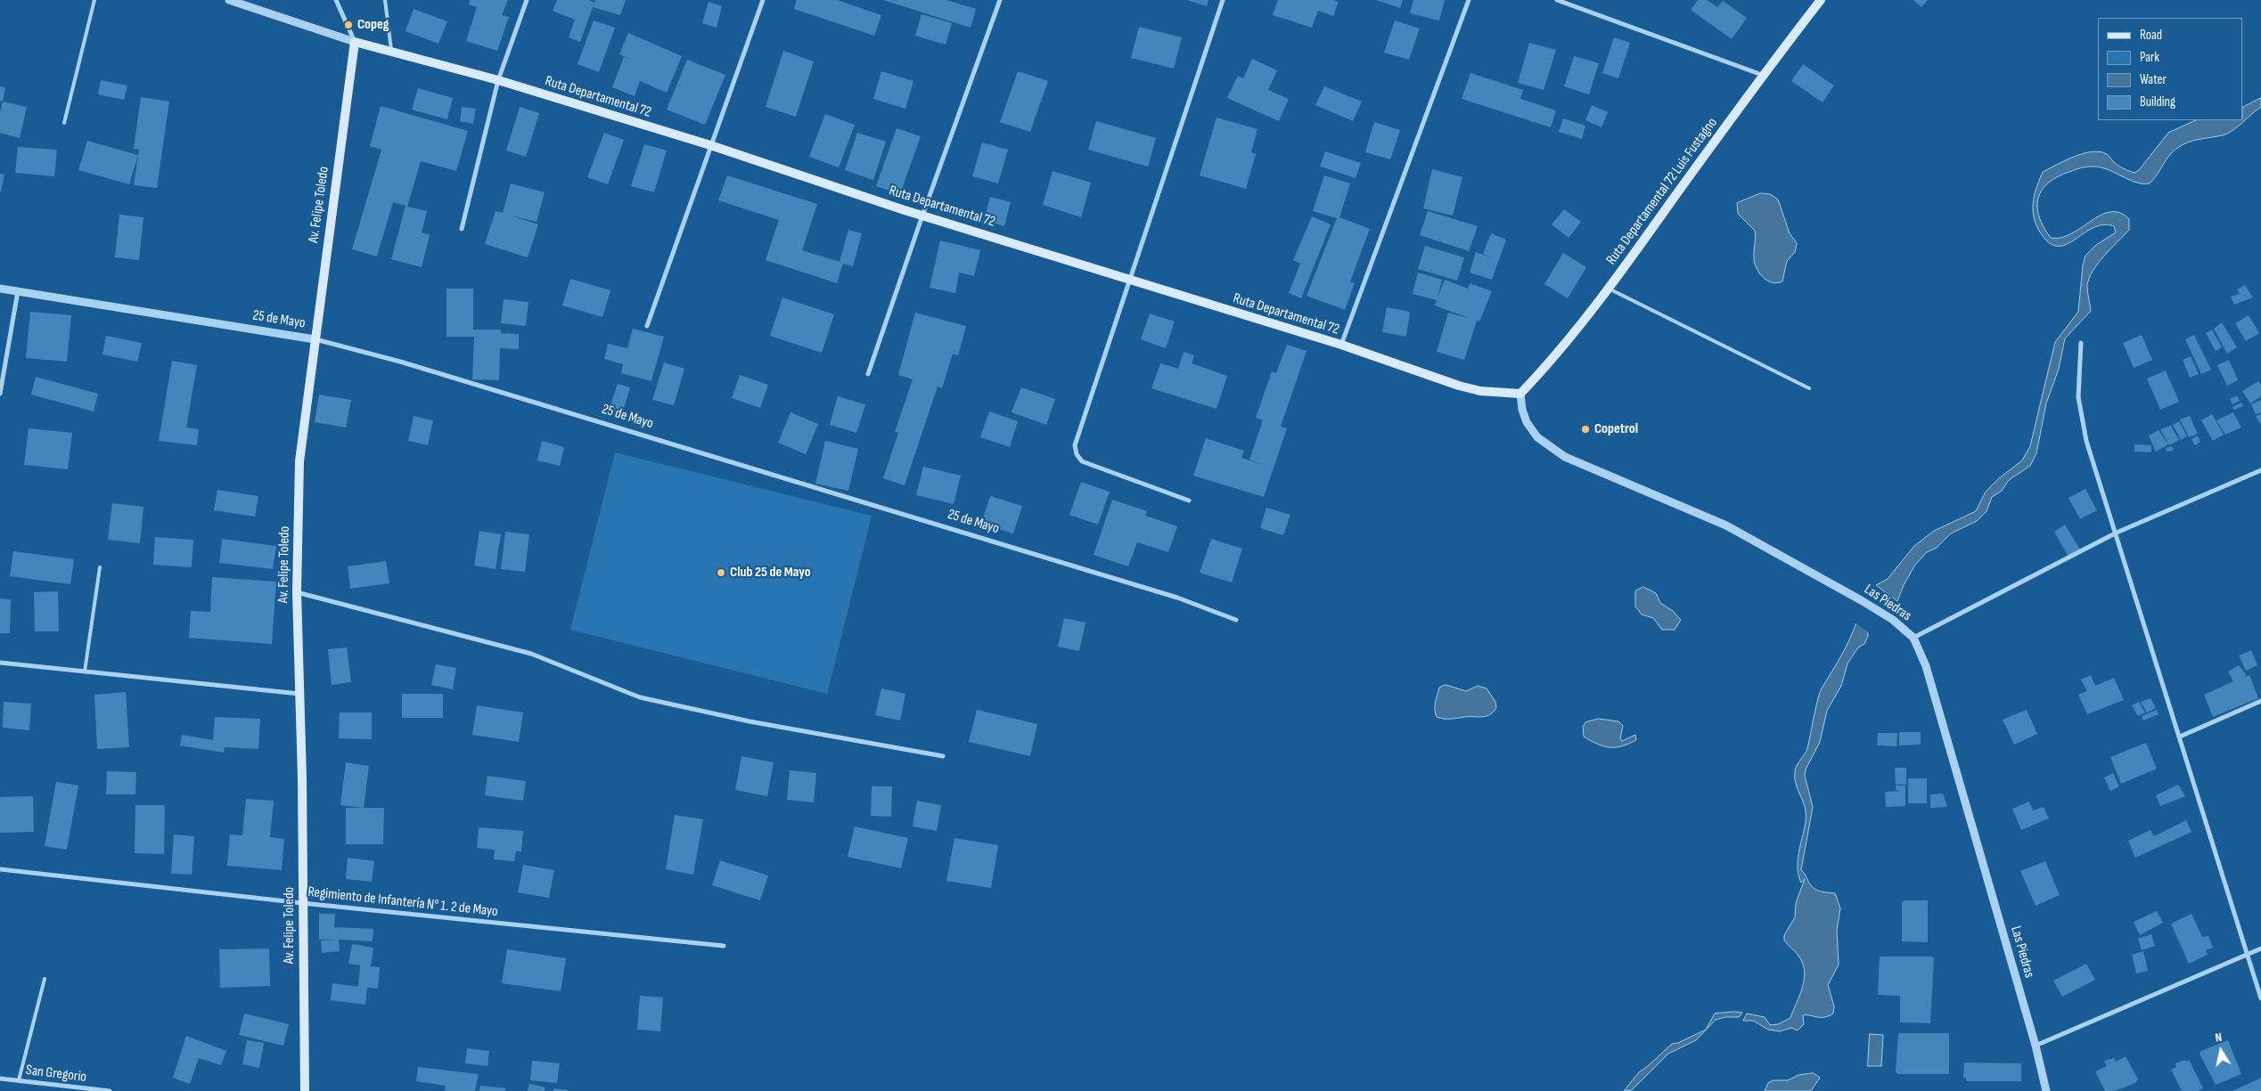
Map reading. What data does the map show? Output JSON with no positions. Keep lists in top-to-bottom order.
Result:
{
  "streets": {
    "main road": ["Ruta Departamental 72", "Ruta Departamental 72 Luis Fustagno", "Av. Felipe Toledo"],
    "street": [
      "25 de Mayo",
      "Las Piedras",
      "Regimiento de Infantería N° 1. 2 de Mayo",
      "San Gregorio"
    ]
  },
  "crossings": [
    ["Ruta Departamental 72", "Ruta Departamental 72 Luis Fustagno"],
    ["Ruta Departamental 72", "Av. Felipe Toledo"],
    ["Ruta Departamental 72", "Las Piedras"],
    ["Ruta Departamental 72 Luis Fustagno", "Las Piedras"],
    ["Av. Felipe Toledo", "25 de Mayo"],
    ["Av. Felipe Toledo", "Regimiento de Infantería N° 1. 2 de Mayo"]
  ],
  "places": ["Copeg", "Copetrol", "Club 25 de Mayo"],
  "legend": [
    "Road",
    "Park",
    "Water",
    "Building"
  ],
  "north": "top"
}
